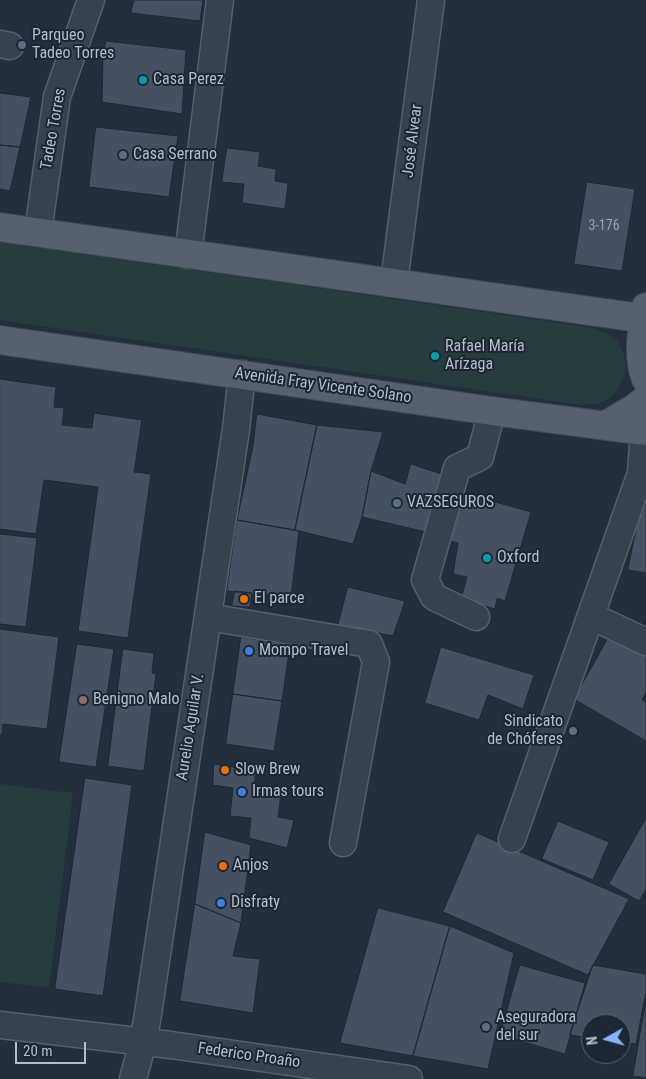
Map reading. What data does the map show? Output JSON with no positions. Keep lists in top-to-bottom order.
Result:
{
  "streets": {
    "main road": ["Avenida Fray Vicente Solano"],
    "street": [
      "Tadeo Torres",
      "José Alvear",
      "Aurelio Aguilar V.",
      "Federico Proaño"
    ]
  },
  "crossings": [
    ["Avenida Fray Vicente Solano", "Aurelio Aguilar V."],
    ["Aurelio Aguilar V.", "Federico Proaño"]
  ],
  "places": [
    "Parqueo Tadeo Torres",
    "Casa Perez",
    "Casa Serrano",
    "Rafael María Arízaga",
    "VAZSEGUROS",
    "Oxford",
    "El parce",
    "Mompo Travel",
    "Benigno Malo",
    "Sindicato de Chóferes",
    "Slow Brew",
    "Irmas tours",
    "Anjos",
    "Disfraty",
    "Aseguradora del sur"
  ],
  "house_numbers": ["3-176"],
  "scale_bar": "20 m",
  "north": "left"
}
